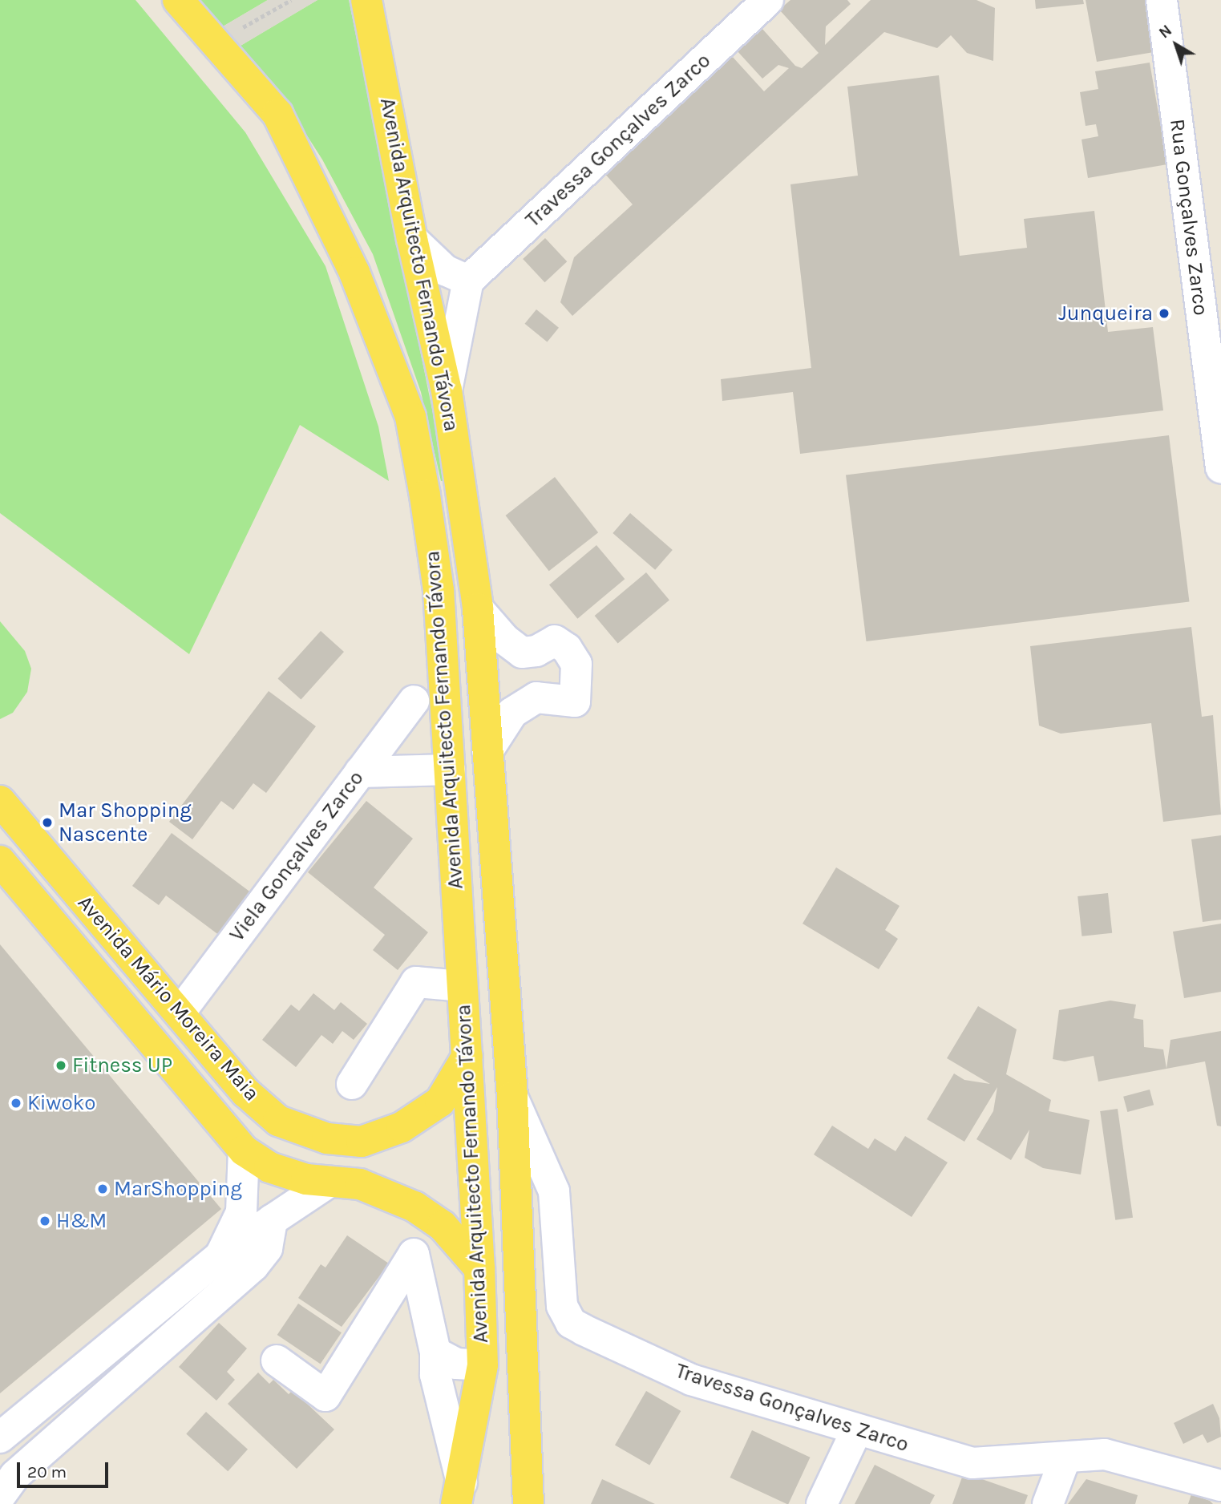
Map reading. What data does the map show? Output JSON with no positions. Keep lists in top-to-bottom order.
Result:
{
  "streets": {
    "main road": ["Avenida Arquitecto Fernando Távora", "Avenida Mário Moreira Maia"],
    "street": ["Travessa Gonçalves Zarco", "Rua Gonçalves Zarco", "Viela Gonçalves Zarco"]
  },
  "crossings": [
    ["Travessa Gonçalves Zarco", "Avenida Arquitecto Fernando Távora"],
    ["Avenida Arquitecto Fernando Távora", "Avenida Mário Moreira Maia"],
    ["Viela Gonçalves Zarco", "Avenida Mário Moreira Maia"]
  ],
  "places": [
    "Junqueira",
    "Mar Shopping Nascente",
    "Fitness UP",
    "Kiwoko",
    "MarShopping",
    "H&M"
  ],
  "scale_bar": "20 m",
  "north": "top left"
}
